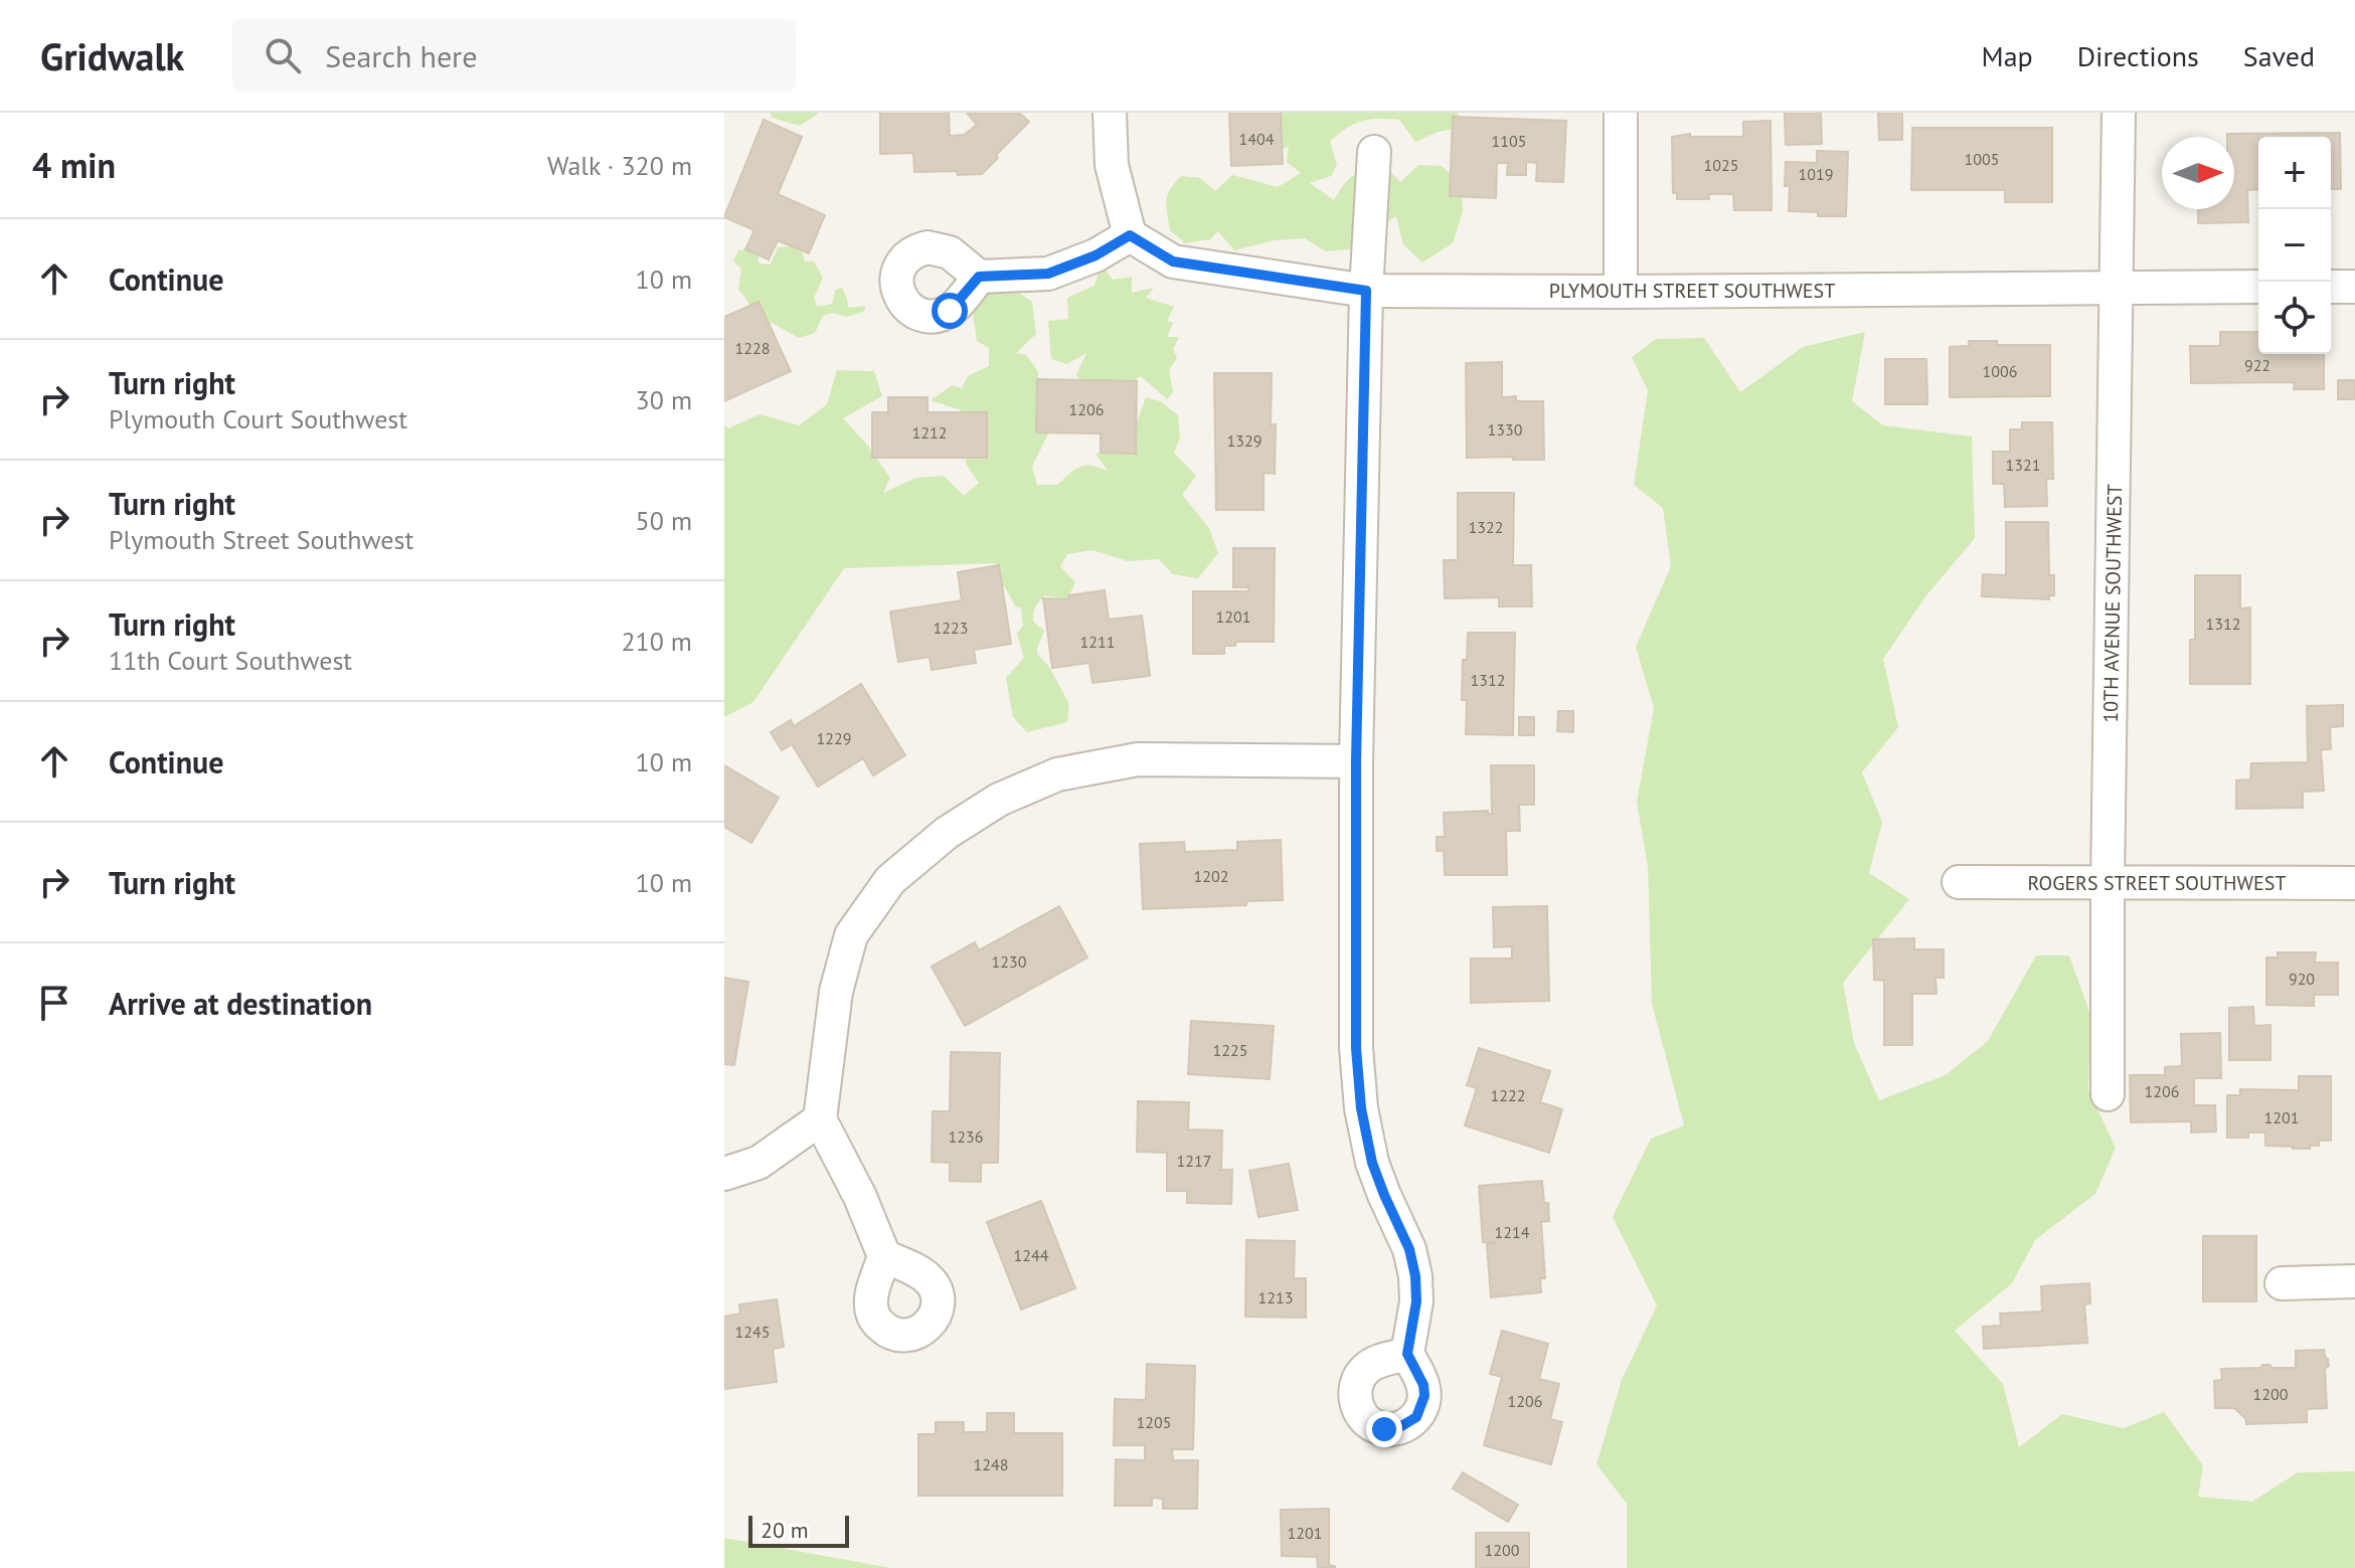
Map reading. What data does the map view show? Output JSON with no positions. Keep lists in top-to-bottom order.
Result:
{
  "streets": {
    "street": ["PLYMOUTH STREET SOUTHWEST", "10TH AVENUE SOUTHWEST", "ROGERS STREET SOUTHWEST"]
  },
  "crossings": [
    ["PLYMOUTH STREET SOUTHWEST", "10TH AVENUE SOUTHWEST"],
    ["10TH AVENUE SOUTHWEST", "ROGERS STREET SOUTHWEST"]
  ],
  "house_numbers": [
    "1404",
    "1105",
    "1005",
    "1025",
    "1019",
    "1228",
    "922",
    "1006",
    "1206",
    "1330",
    "1212",
    "1329",
    "1321",
    "1322",
    "1201",
    "1312",
    "1223",
    "1211",
    "1312",
    "1229",
    "1202",
    "1230",
    "920",
    "1225",
    "1206",
    "1222",
    "1201",
    "1236",
    "1217",
    "1214",
    "1244",
    "1213",
    "1245",
    "1200",
    "1206",
    "1205",
    "1248",
    "1201",
    "1200"
  ],
  "scale_bar": "20 m",
  "north": "right",
  "page": {
    "header": "Gridwalk",
    "search": "Search here",
    "nav": ["Map", "Directions", "Saved"],
    "heading": ["4 min", "Walk · 320 m"],
    "map_buttons": ["+", "−"],
    "list": [
      ["Continue", "10 m"],
      ["Turn right", "Plymouth Court Southwest", "30 m"],
      ["Turn right", "Plymouth Street Southwest", "50 m"],
      ["Turn right", "11th Court Southwest", "210 m"],
      ["Continue", "10 m"],
      ["Turn right", "10 m"],
      "Arrive at destination"
    ],
    "scale": "20 m"
  }
}
